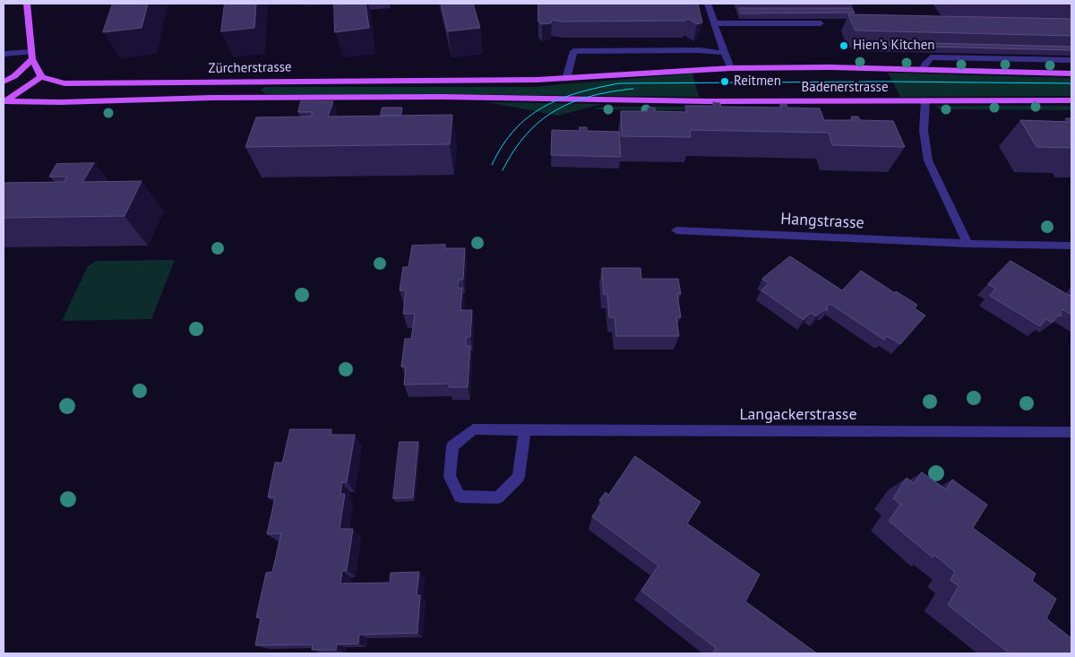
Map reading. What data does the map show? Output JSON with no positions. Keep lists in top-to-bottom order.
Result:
{
  "streets": {
    "main road": ["Zürcherstrasse", "Badenerstrasse"],
    "street": ["Hangstrasse", "Langackerstrasse"]
  },
  "crossings": [
    ["Zürcherstrasse", "Badenerstrasse"]
  ],
  "places": ["Hien's Kitchen", "Reitmen"]
}
